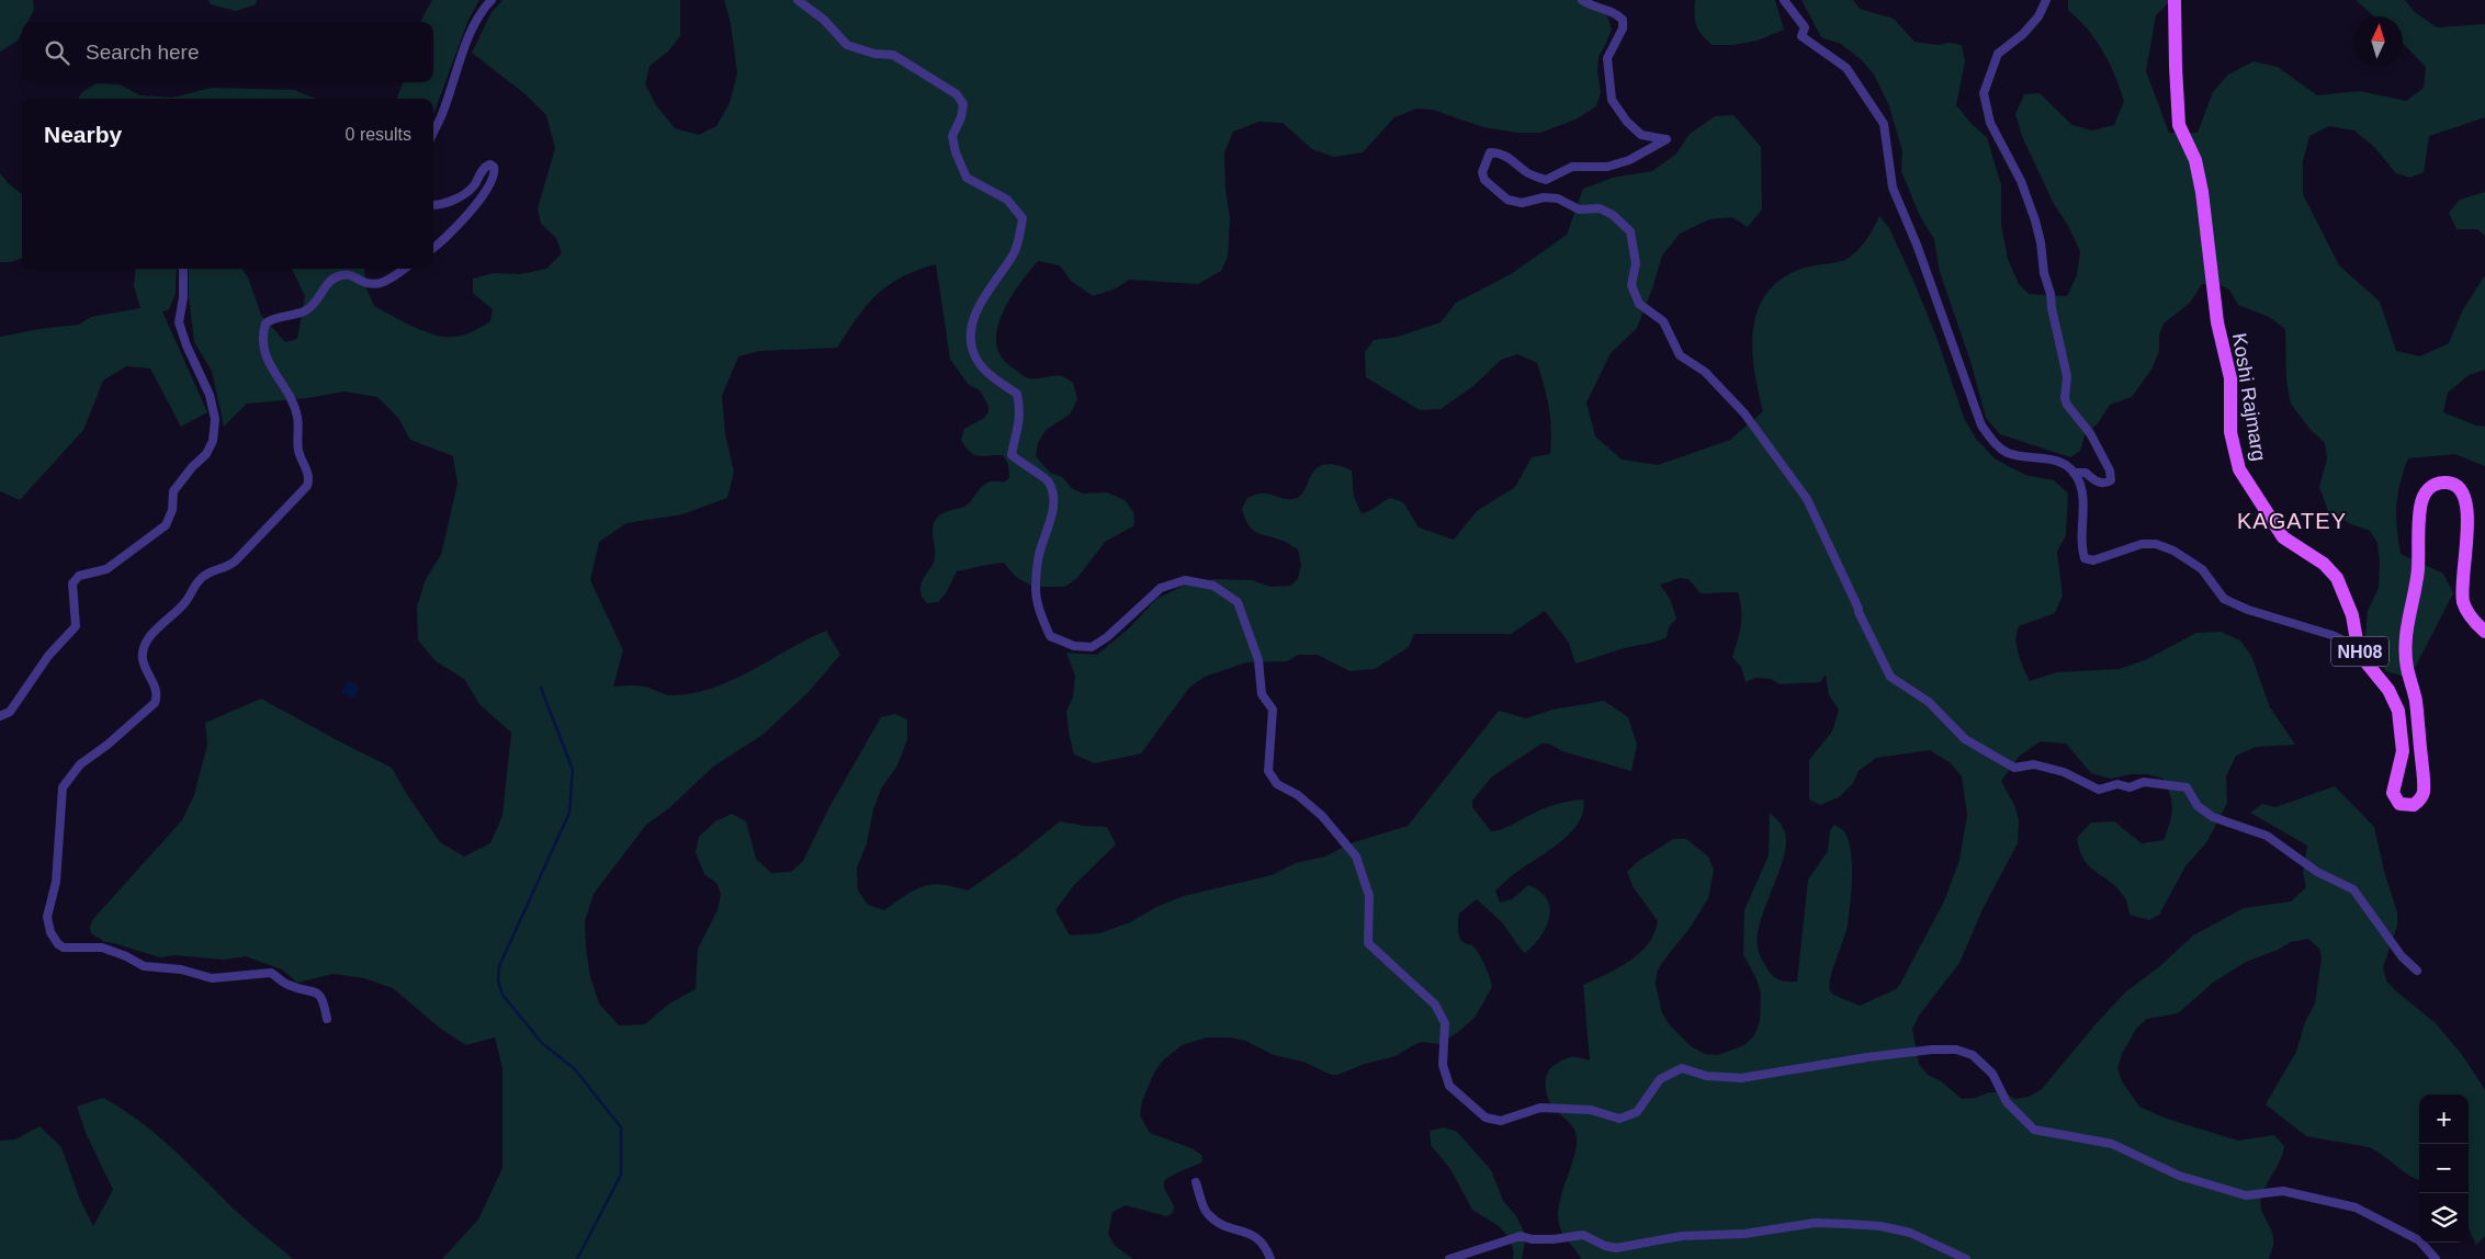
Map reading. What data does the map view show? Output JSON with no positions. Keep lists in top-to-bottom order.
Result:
{
  "streets": {
    "main road": ["Koshi Rajmarg", "NH08"]
  },
  "districts": ["KAGATEY"],
  "north": "top",
  "page": {
    "search": "Search here",
    "heading": ["Nearby", "0 results"],
    "map_buttons": ["+", "−"]
  }
}
